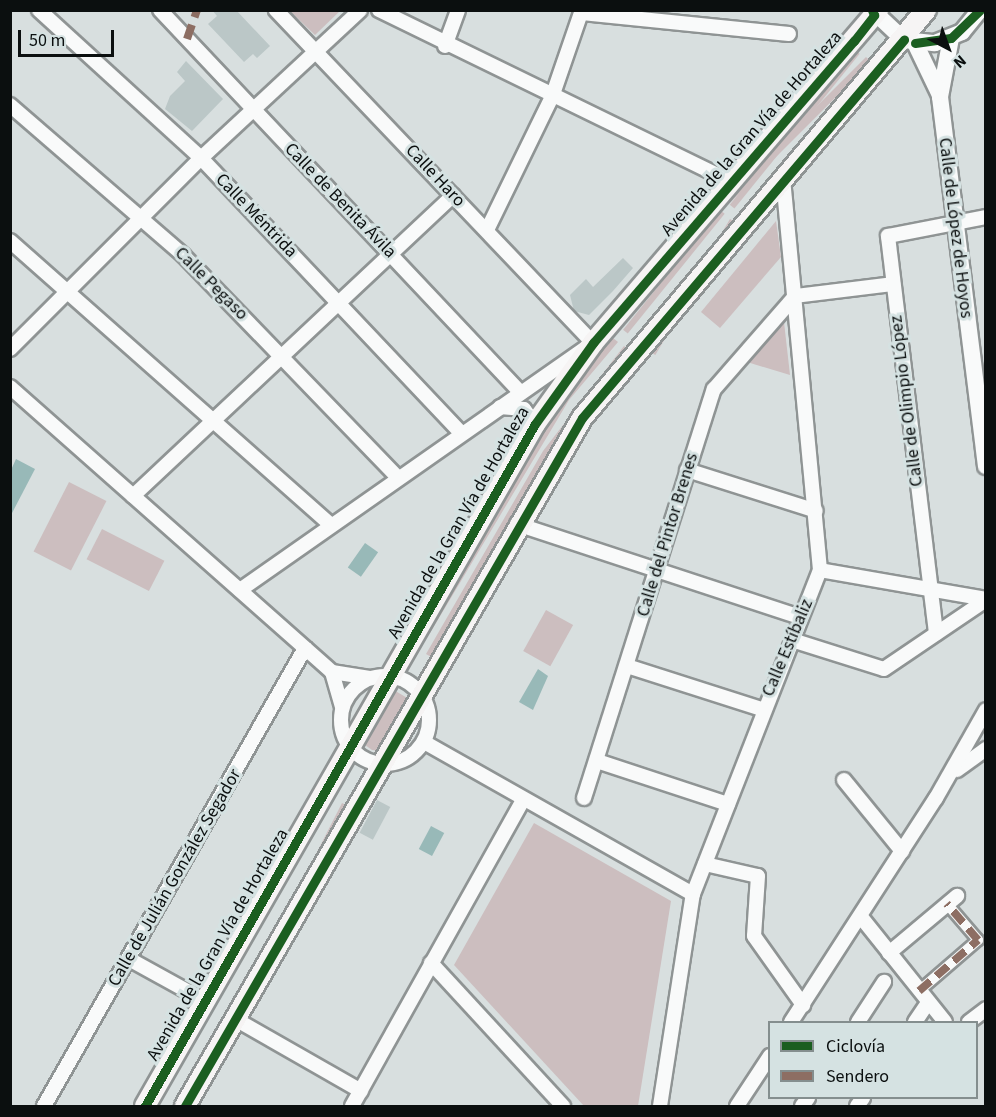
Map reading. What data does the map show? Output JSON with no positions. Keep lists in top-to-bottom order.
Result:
{
  "streets": {
    "main road": ["Avenida de la Gran Vía de Hortaleza"],
    "street": [
      "Calle Haro",
      "Calle de Benita Ávila",
      "Calle Méntrida",
      "Calle de López de Hoyos",
      "Calle Pegaso",
      "Calle de Olimpio López",
      "Calle del Pintor Brenes",
      "Calle Estíbaliz",
      "Calle de Julián González Segador"
    ]
  },
  "crossings": [
    ["Avenida de la Gran Vía de Hortaleza", "Calle Haro"],
    ["Calle de López de Hoyos", "Calle de Olimpio López"],
    ["Calle del Pintor Brenes", "Calle Estíbaliz"]
  ],
  "legend": ["Ciclovía", "Sendero"],
  "scale_bar": "50 m",
  "north": "bottom right"
}
